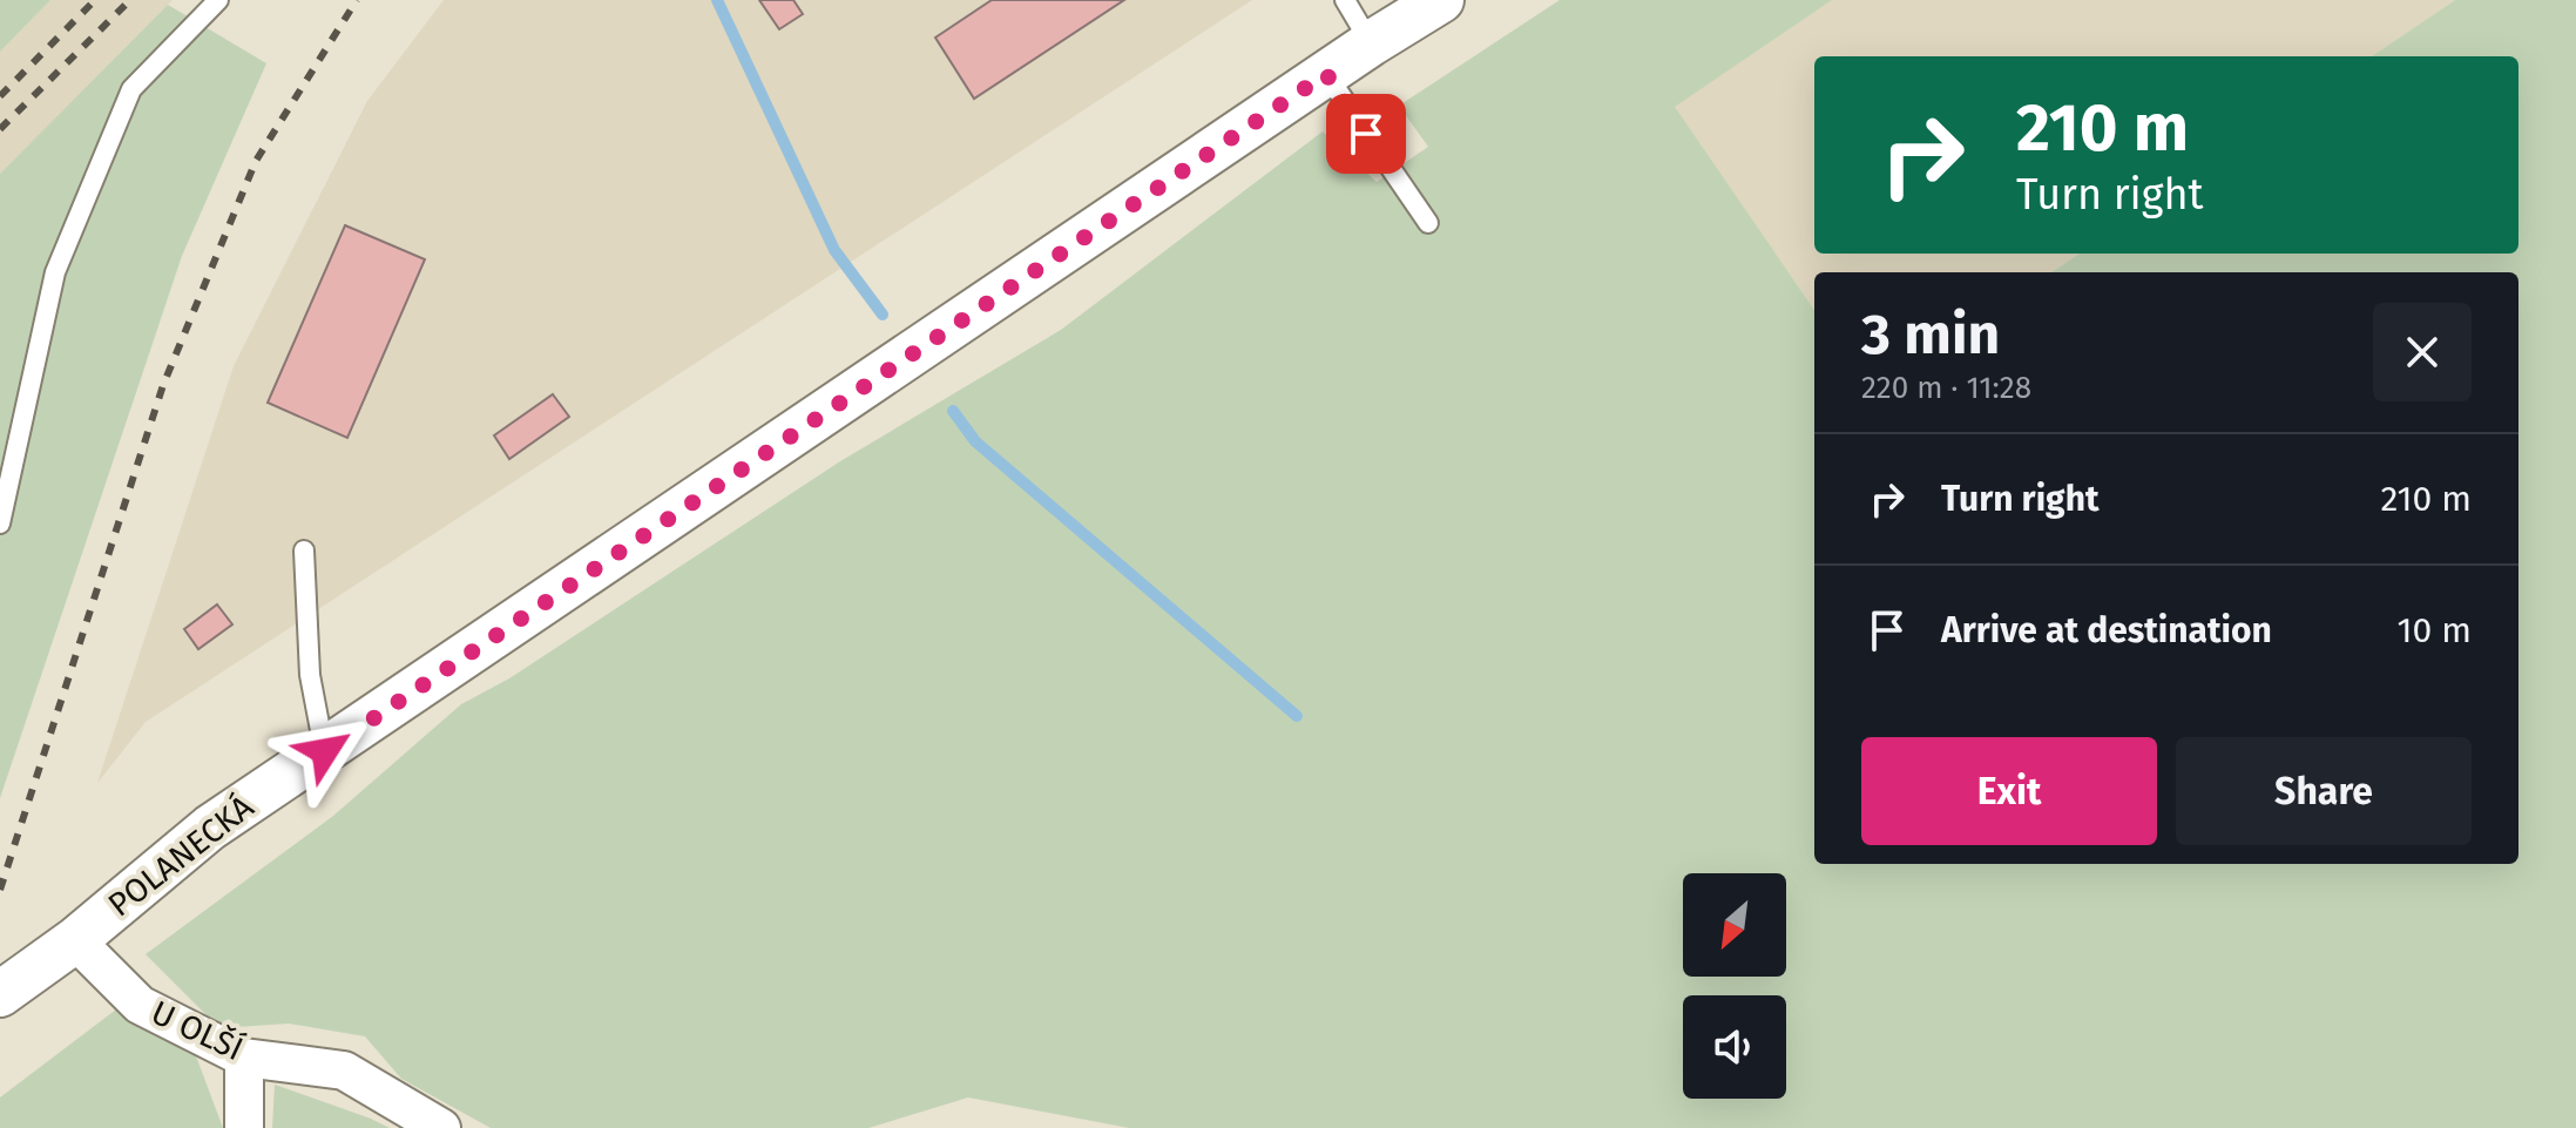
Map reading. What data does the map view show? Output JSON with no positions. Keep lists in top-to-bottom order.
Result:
{
  "streets": {
    "street": ["POLANECKÁ", "U OLŠÍ"]
  },
  "crossings": [
    ["POLANECKÁ", "U OLŠÍ"]
  ],
  "north": "bottom left",
  "page": {
    "turn": ["210 m", "Turn right"],
    "heading": ["3 min", "220 m · 11:28"],
    "list": [
      {
        "name": "Turn right",
        "value": "210 m"
      },
      {
        "name": "Arrive at destination",
        "value": "10 m"
      }
    ],
    "buttons": ["Exit", "Share"]
  }
}
